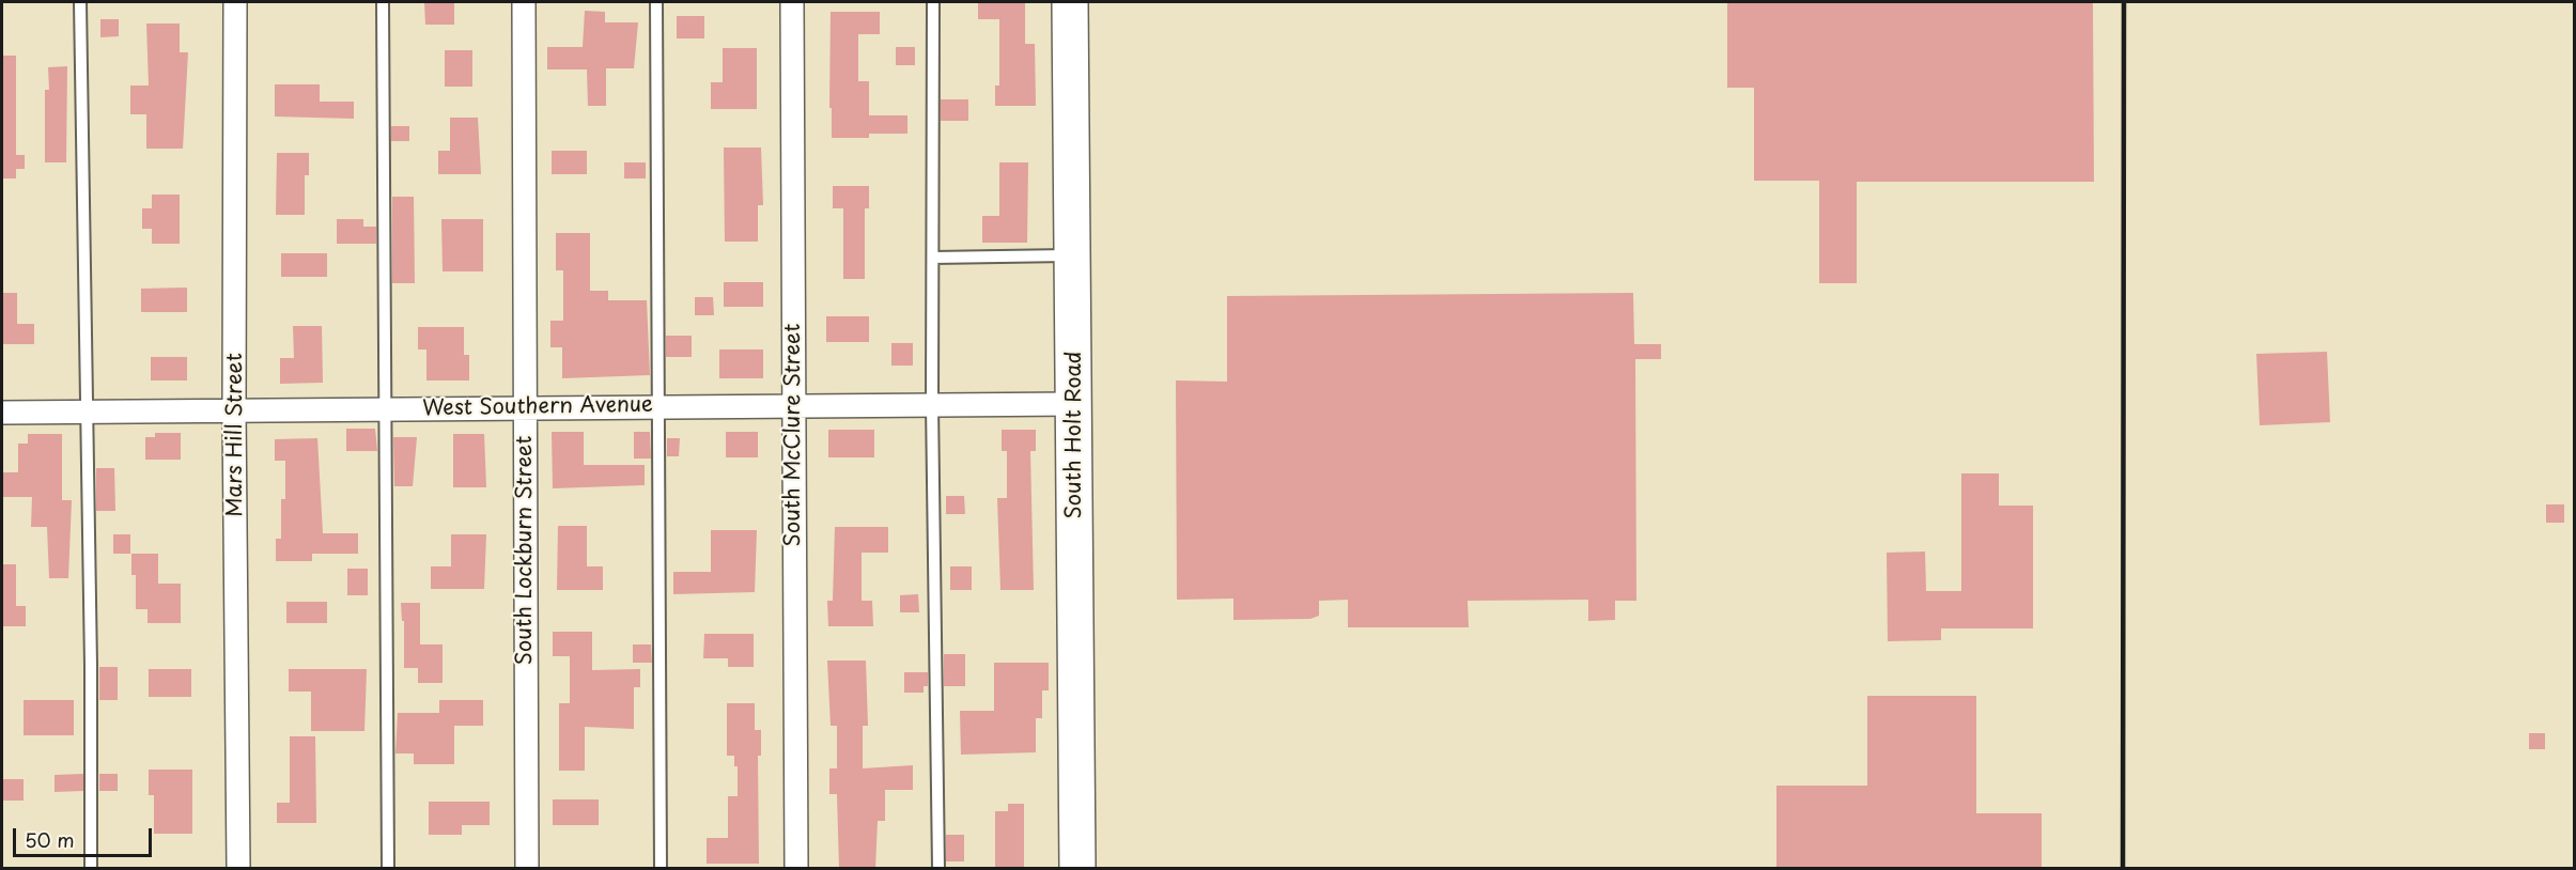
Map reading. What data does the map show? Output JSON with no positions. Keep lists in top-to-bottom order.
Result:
{
  "streets": {
    "main road": ["South Holt Road"],
    "street": [
      "West Southern Avenue",
      "Mars Hill Street",
      "South McClure Street",
      "South Lockburn Street"
    ]
  },
  "crossings": [
    ["West Southern Avenue", "Mars Hill Street"],
    ["West Southern Avenue", "South McClure Street"],
    ["West Southern Avenue", "South Holt Road"],
    ["West Southern Avenue", "South Lockburn Street"]
  ],
  "scale_bar": "50 m"
}
